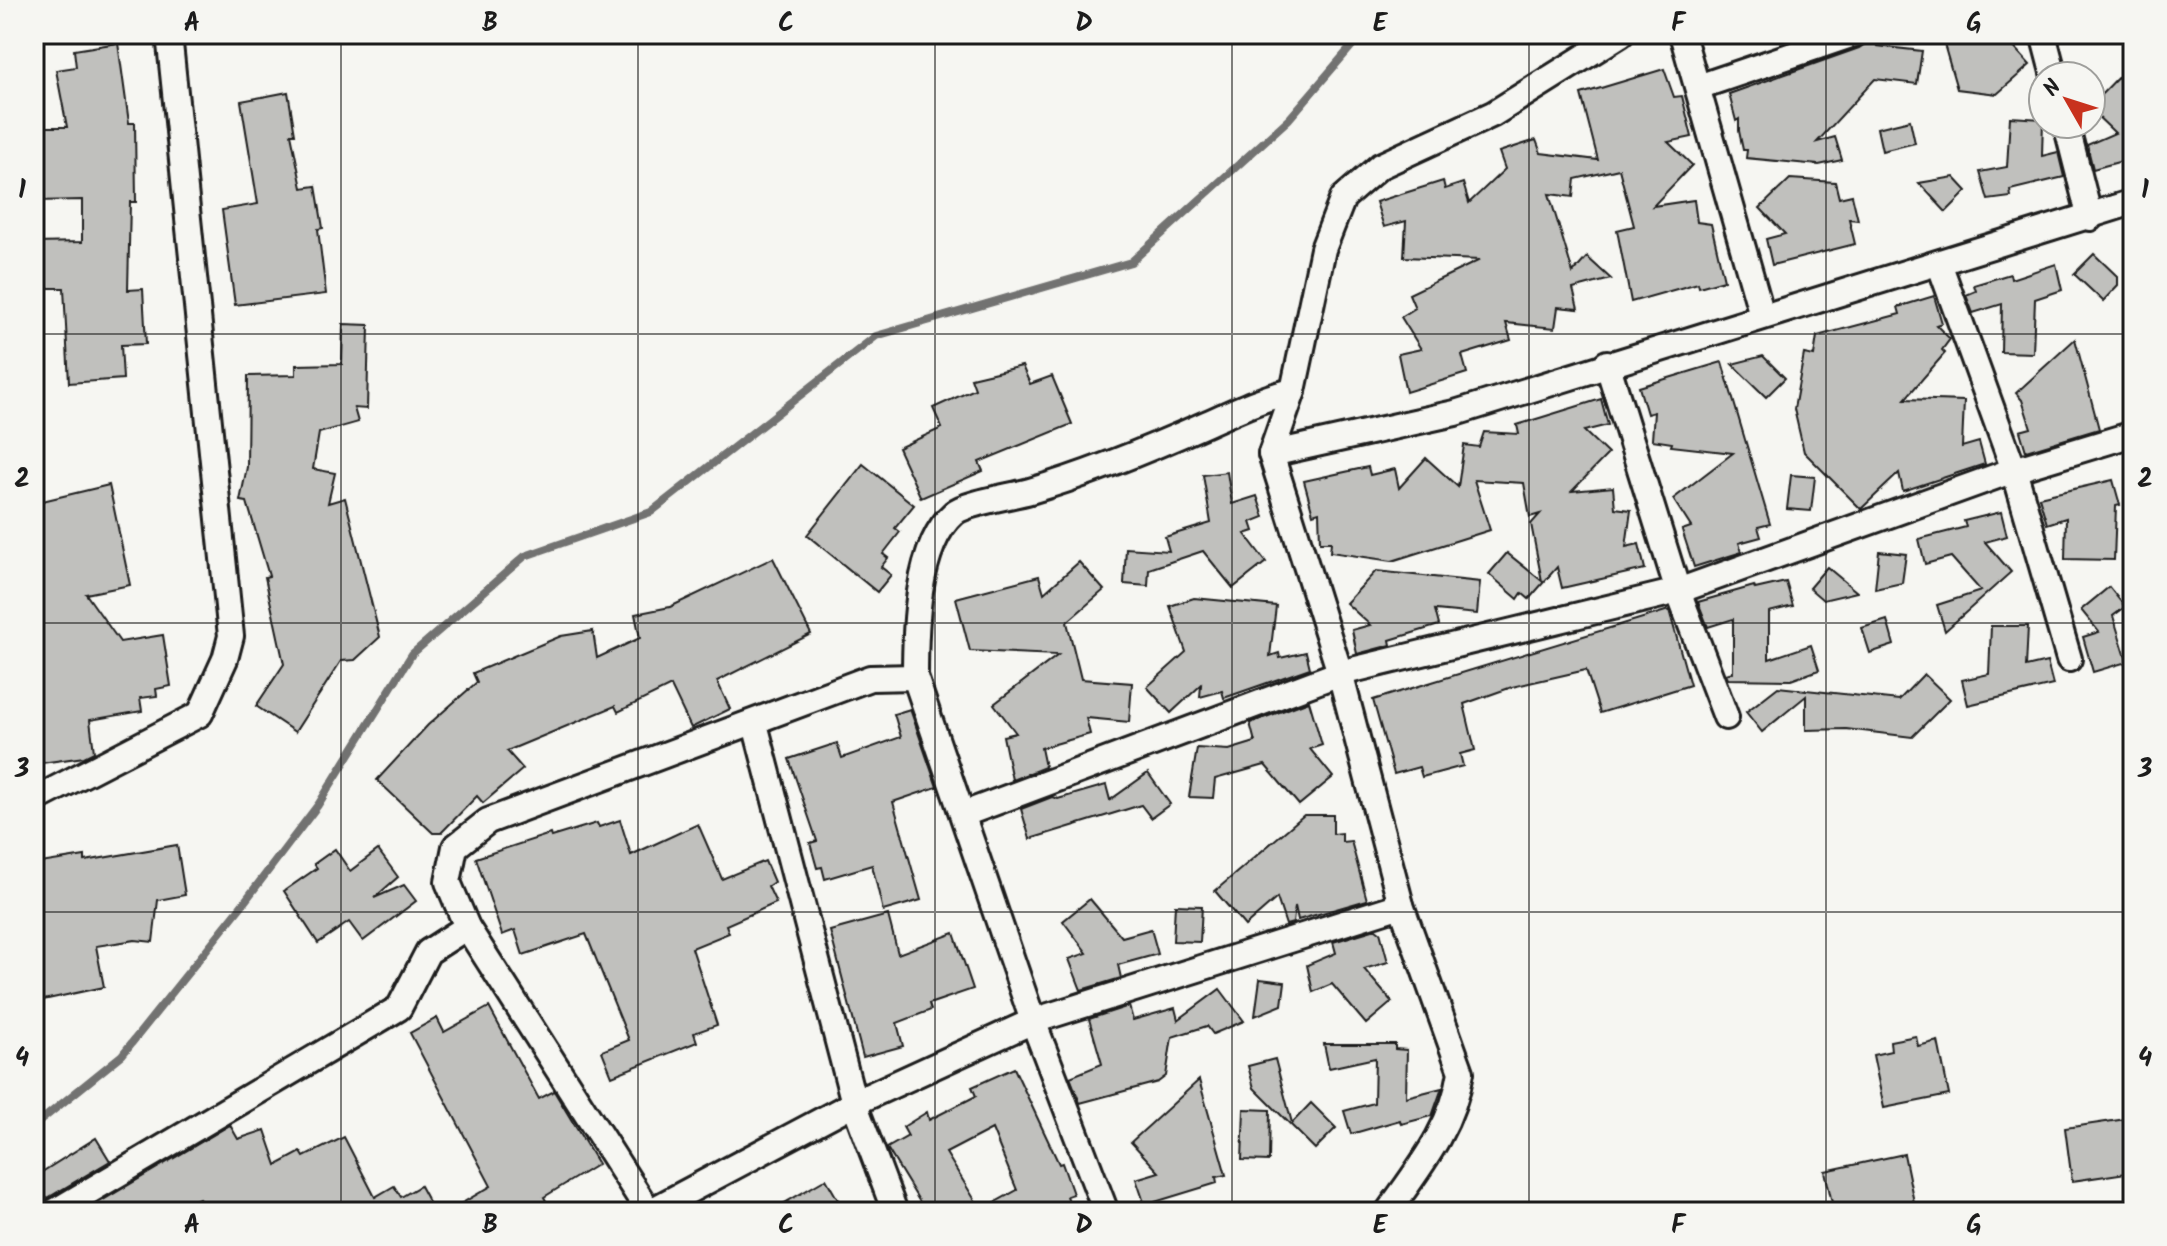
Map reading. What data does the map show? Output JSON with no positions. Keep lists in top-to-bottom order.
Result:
{
  "north": "top left",
  "grid": {
    "columns": [
      "A",
      "B",
      "C",
      "D",
      "E",
      "F",
      "G"
    ],
    "rows": [
      "1",
      "2",
      "3",
      "4"
    ]
  }
}
